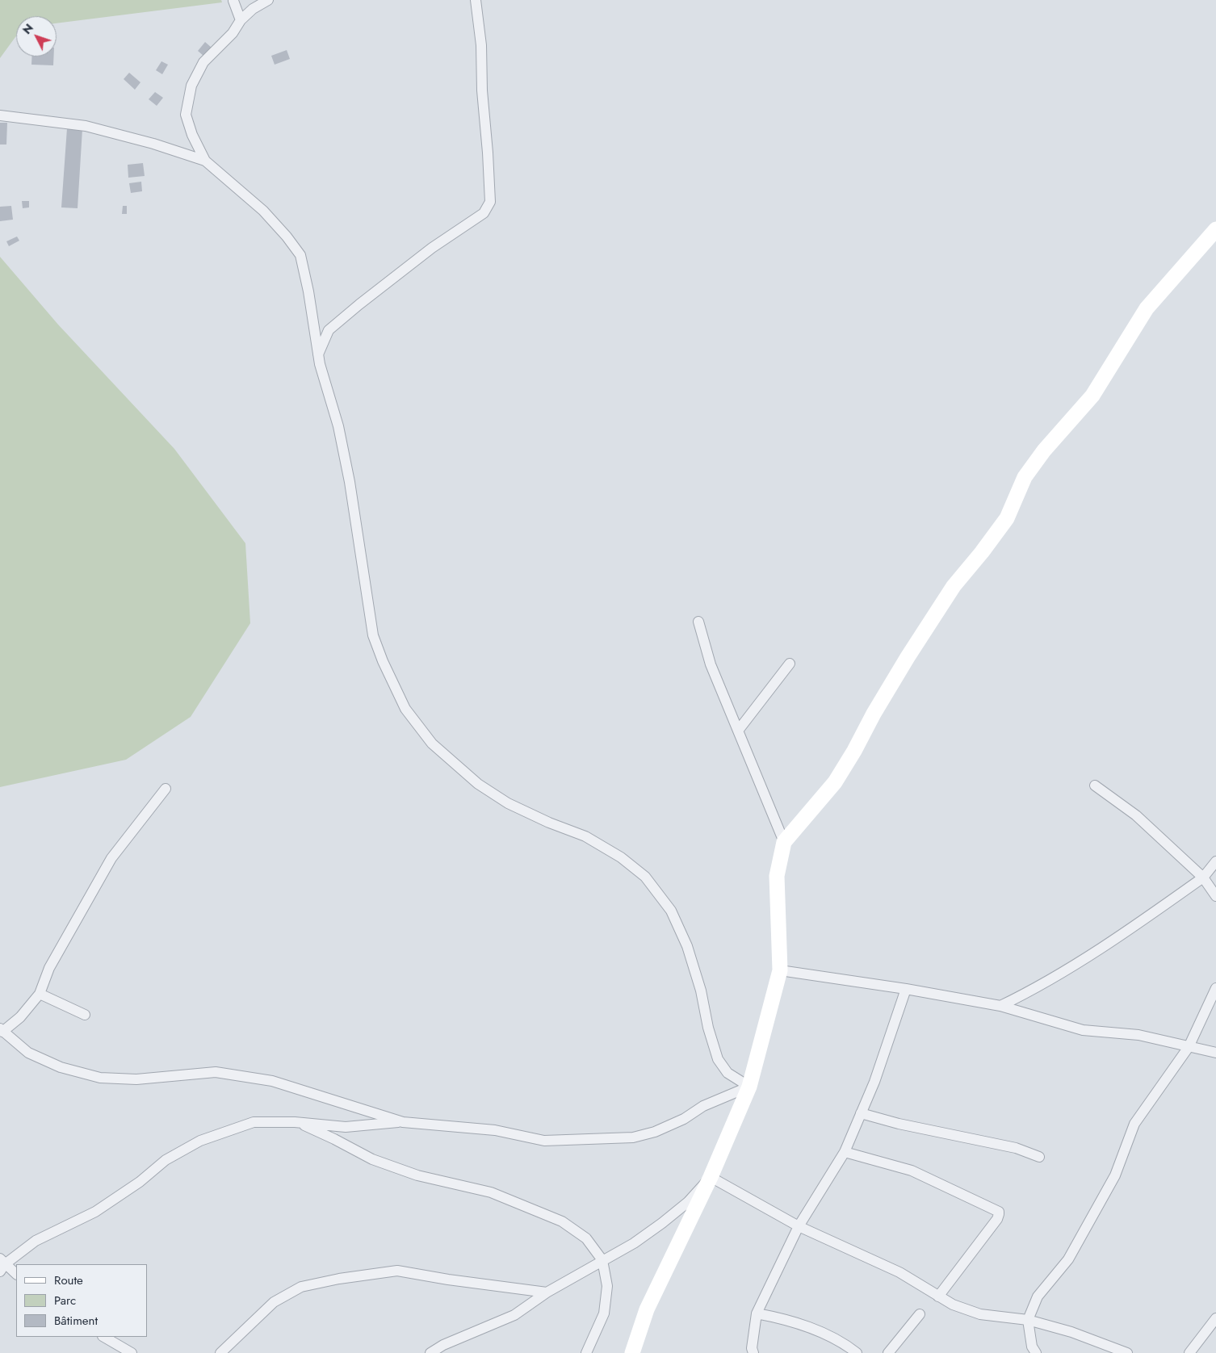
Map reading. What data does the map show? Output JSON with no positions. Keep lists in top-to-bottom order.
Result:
{
  "legend": ["Route", "Parc", "Bâtiment"],
  "north": "top left"
}
